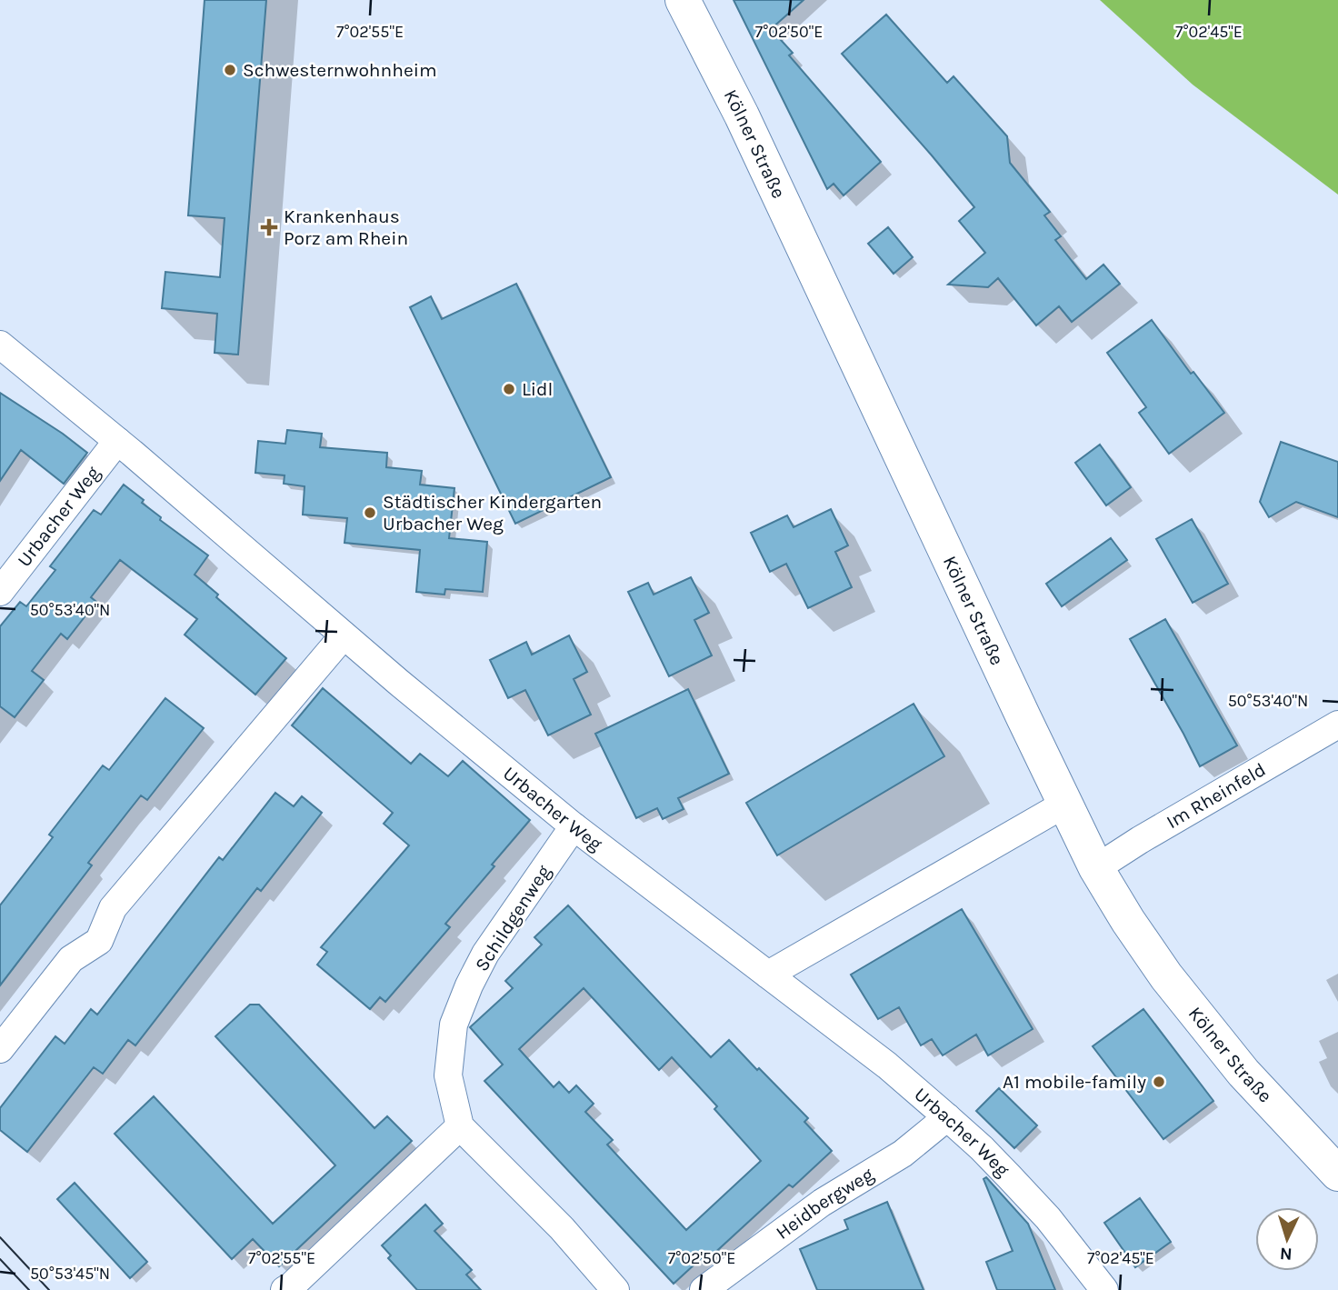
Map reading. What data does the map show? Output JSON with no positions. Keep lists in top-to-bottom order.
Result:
{
  "streets": {
    "main road": ["Kölner Straße"],
    "street": [
      "Urbacher Weg",
      "Im Rheinfeld",
      "Schildgenweg",
      "Heidbergweg"
    ]
  },
  "crossings": [
    ["Kölner Straße", "Im Rheinfeld"],
    ["Urbacher Weg", "Schildgenweg"],
    ["Urbacher Weg", "Heidbergweg"]
  ],
  "places": {
    "other": [
      "Schwesternwohnheim",
      "Lidl",
      "Städtischer Kindergarten Urbacher Weg",
      "A1 mobile-family"
    ],
    "health": ["Krankenhaus Porz am Rhein"]
  },
  "north": "bottom",
  "coordinates": [
    "7°02'55\"E",
    "7°02'50\"E",
    "7°02'45\"E",
    "50°53'40\"N",
    "50°53'45\"N"
  ]
}
